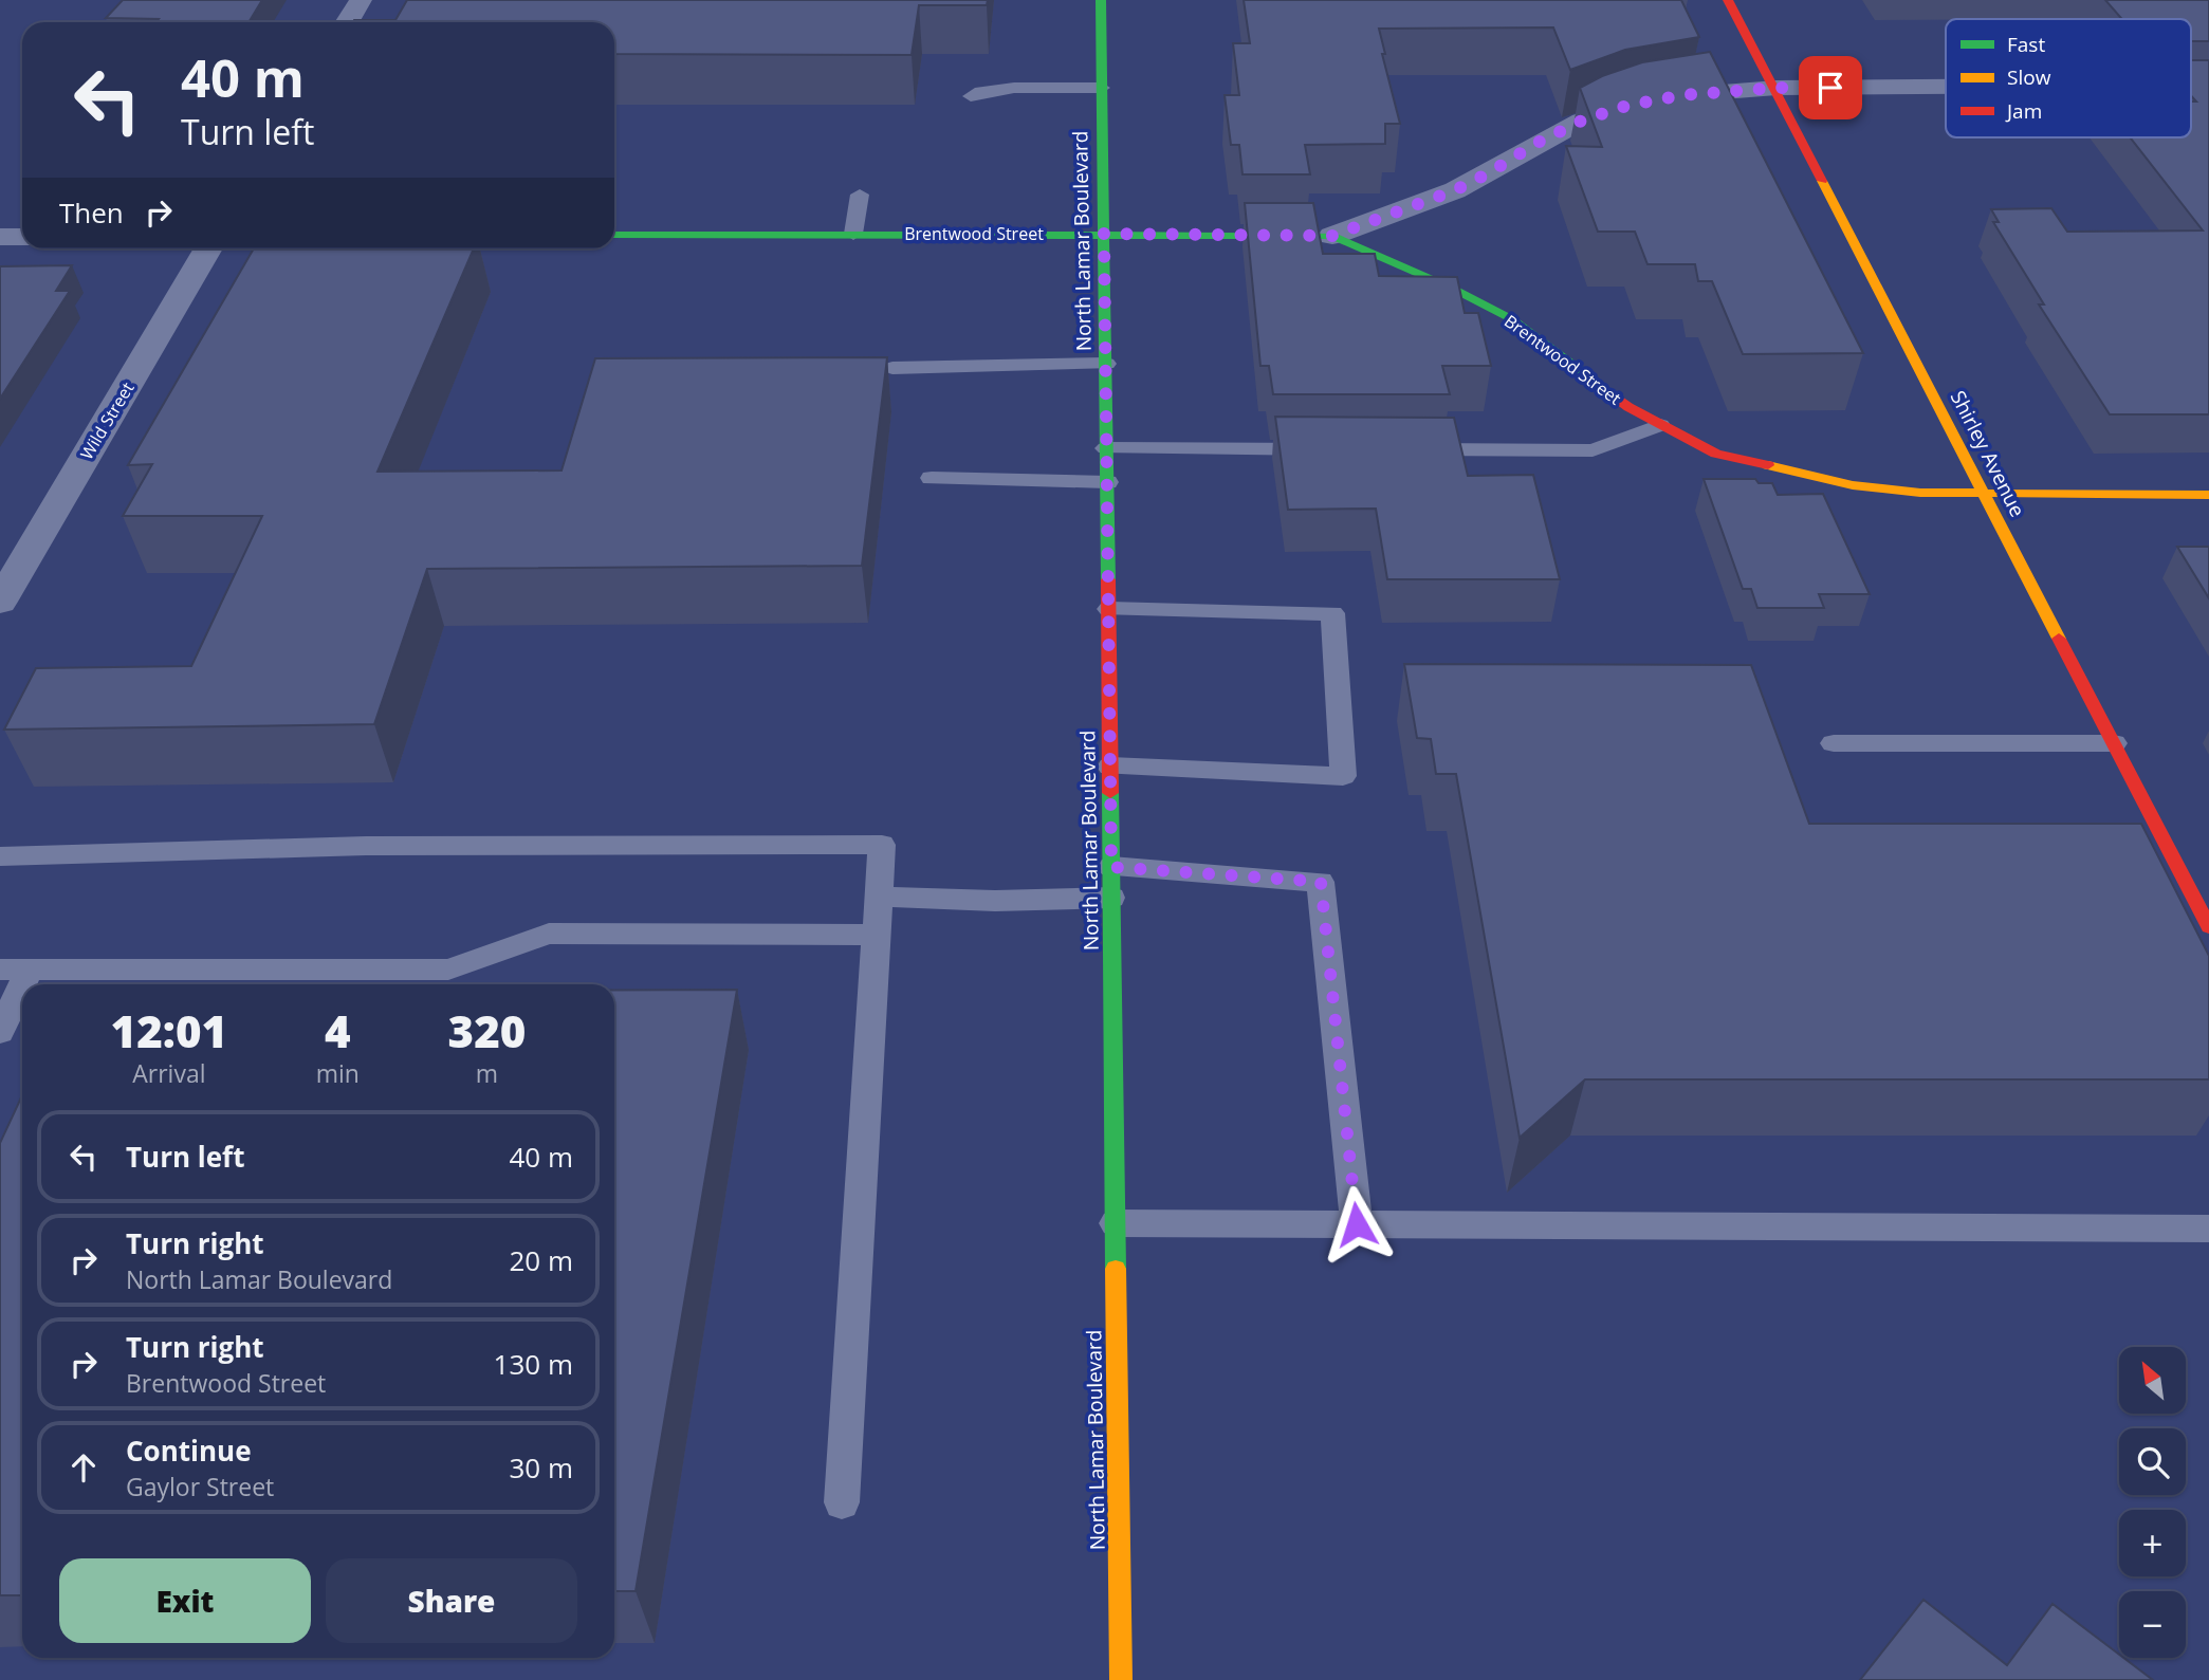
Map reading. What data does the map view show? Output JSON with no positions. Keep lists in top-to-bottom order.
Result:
{
  "streets": {
    "street": [
      "Brentwood Street",
      "North Lamar Boulevard",
      "Wild Street",
      "Shirley Avenue"
    ]
  },
  "crossings": [
    ["Brentwood Street", "North Lamar Boulevard"],
    ["Brentwood Street", "Shirley Avenue"]
  ],
  "legend": ["Fast", "Slow", "Jam"],
  "north": "top left",
  "page": {
    "turn": ["40 m", "Turn left"],
    "then": "Then",
    "eta": [
      "12:01",
      "Arrival",
      "4",
      "min",
      "320",
      "m"
    ],
    "list": [
      {
        "name": "Turn left",
        "value": "40 m"
      },
      {
        "name": "Turn right",
        "note": "North Lamar Boulevard",
        "value": "20 m"
      },
      {
        "name": "Turn right",
        "note": "Brentwood Street",
        "value": "130 m"
      },
      {
        "name": "Continue",
        "note": "Gaylor Street",
        "value": "30 m"
      }
    ],
    "map_buttons": ["+", "−"],
    "buttons": ["Exit", "Share"]
  }
}
